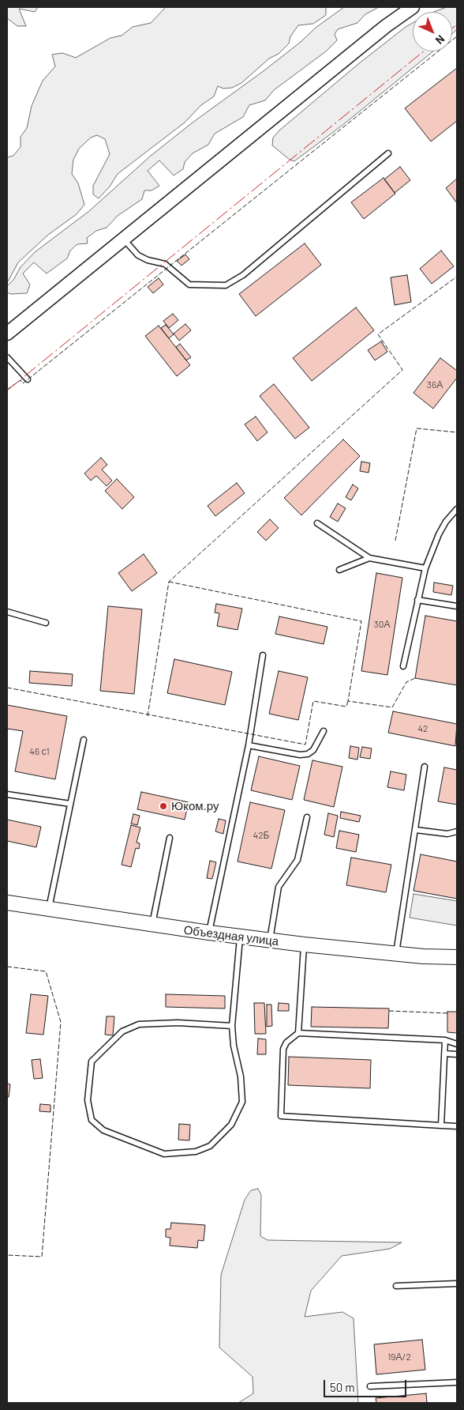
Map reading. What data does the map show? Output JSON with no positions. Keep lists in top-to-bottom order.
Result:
{
  "streets": {
    "main road": ["Объездная улица"]
  },
  "places": ["Юком.ру"],
  "house_numbers": [
    "36А",
    "30А",
    "42",
    "46 с1",
    "42Б",
    "19А/2"
  ],
  "scale_bar": "50 m",
  "north": "bottom right"
}
